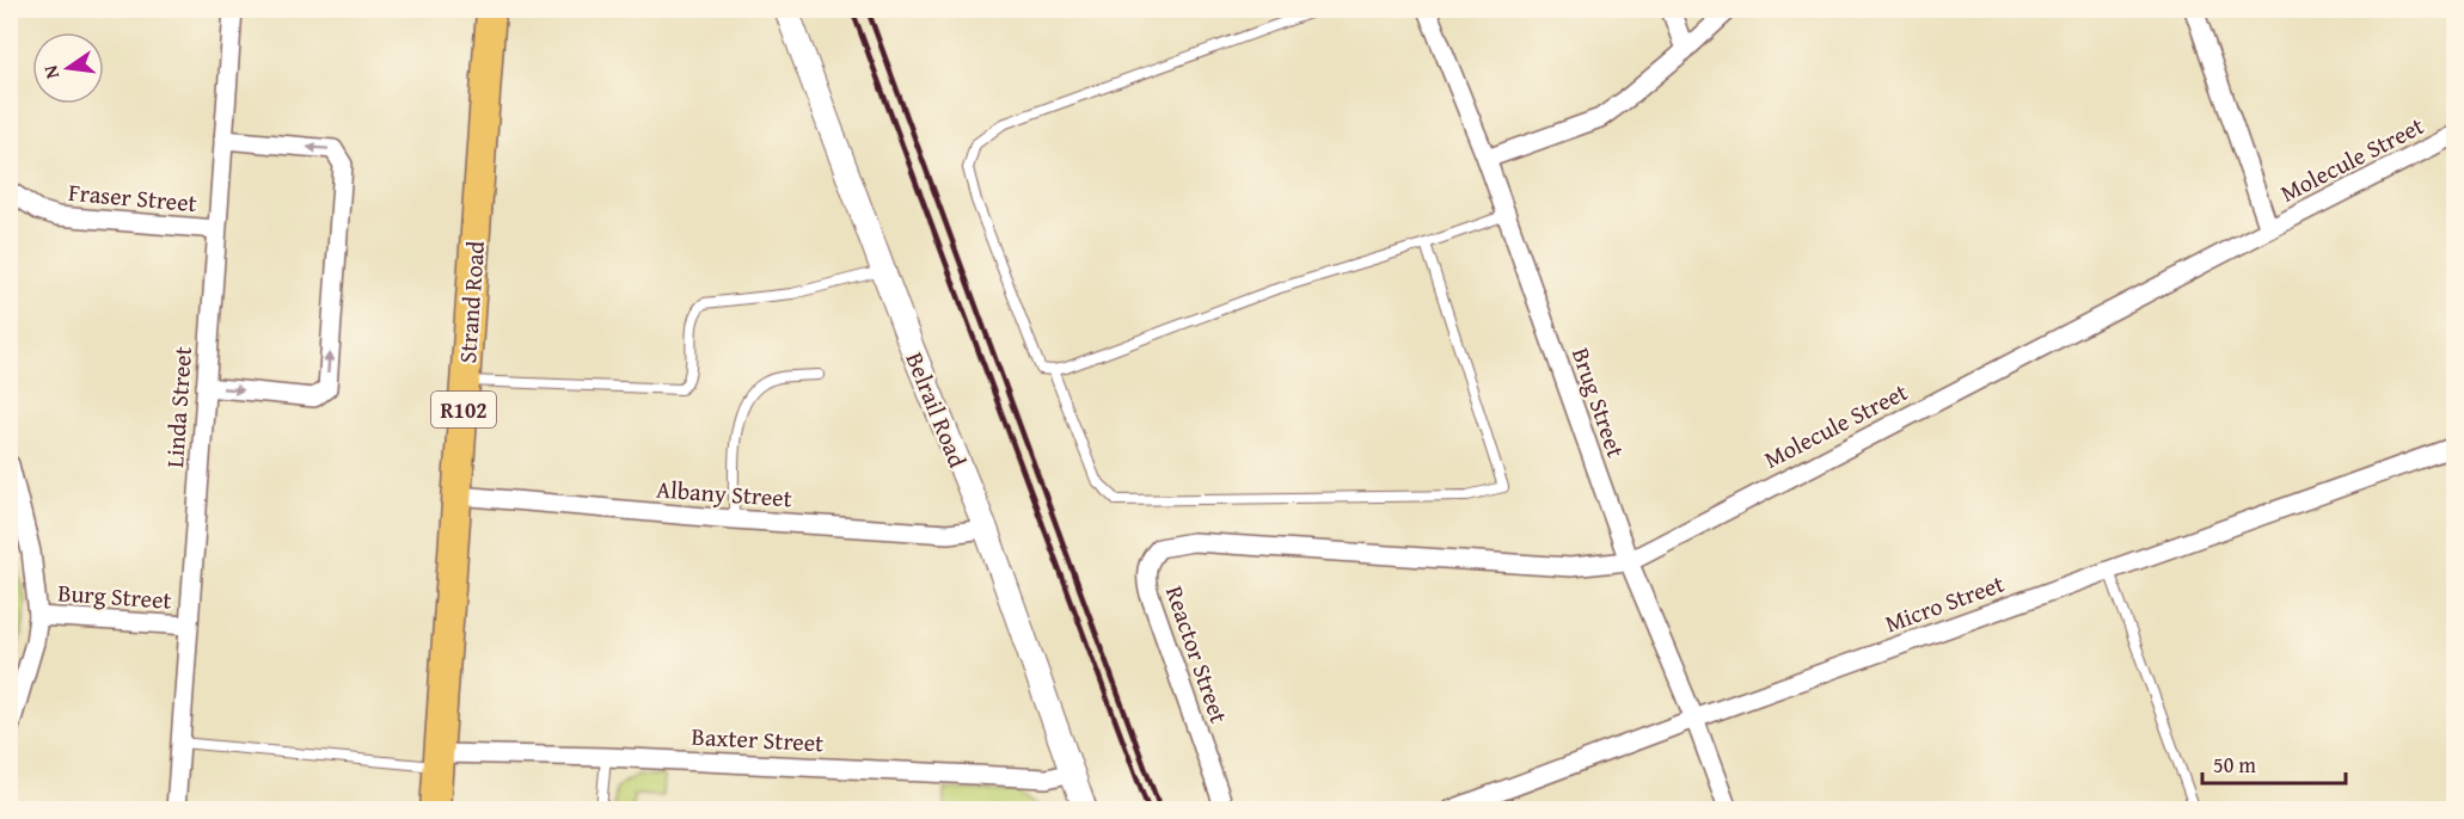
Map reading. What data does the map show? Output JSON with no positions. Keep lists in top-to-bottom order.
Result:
{
  "streets": {
    "main road": ["Strand Road", "R102"],
    "street": [
      "Molecule Street",
      "Fraser Street",
      "Brug Street",
      "Linda Street",
      "Belrail Road",
      "Albany Street",
      "Burg Street",
      "Micro Street",
      "Reactor Street",
      "Baxter Street"
    ]
  },
  "crossings": [
    ["Molecule Street", "Brug Street"],
    ["Molecule Street", "Reactor Street"],
    ["Fraser Street", "Linda Street"],
    ["Strand Road", "Albany Street"],
    ["Strand Road", "Baxter Street"],
    ["Brug Street", "Micro Street"],
    ["Linda Street", "Burg Street"],
    ["Belrail Road", "Albany Street"],
    ["Belrail Road", "Baxter Street"]
  ],
  "scale_bar": "50 m",
  "north": "left"
}
